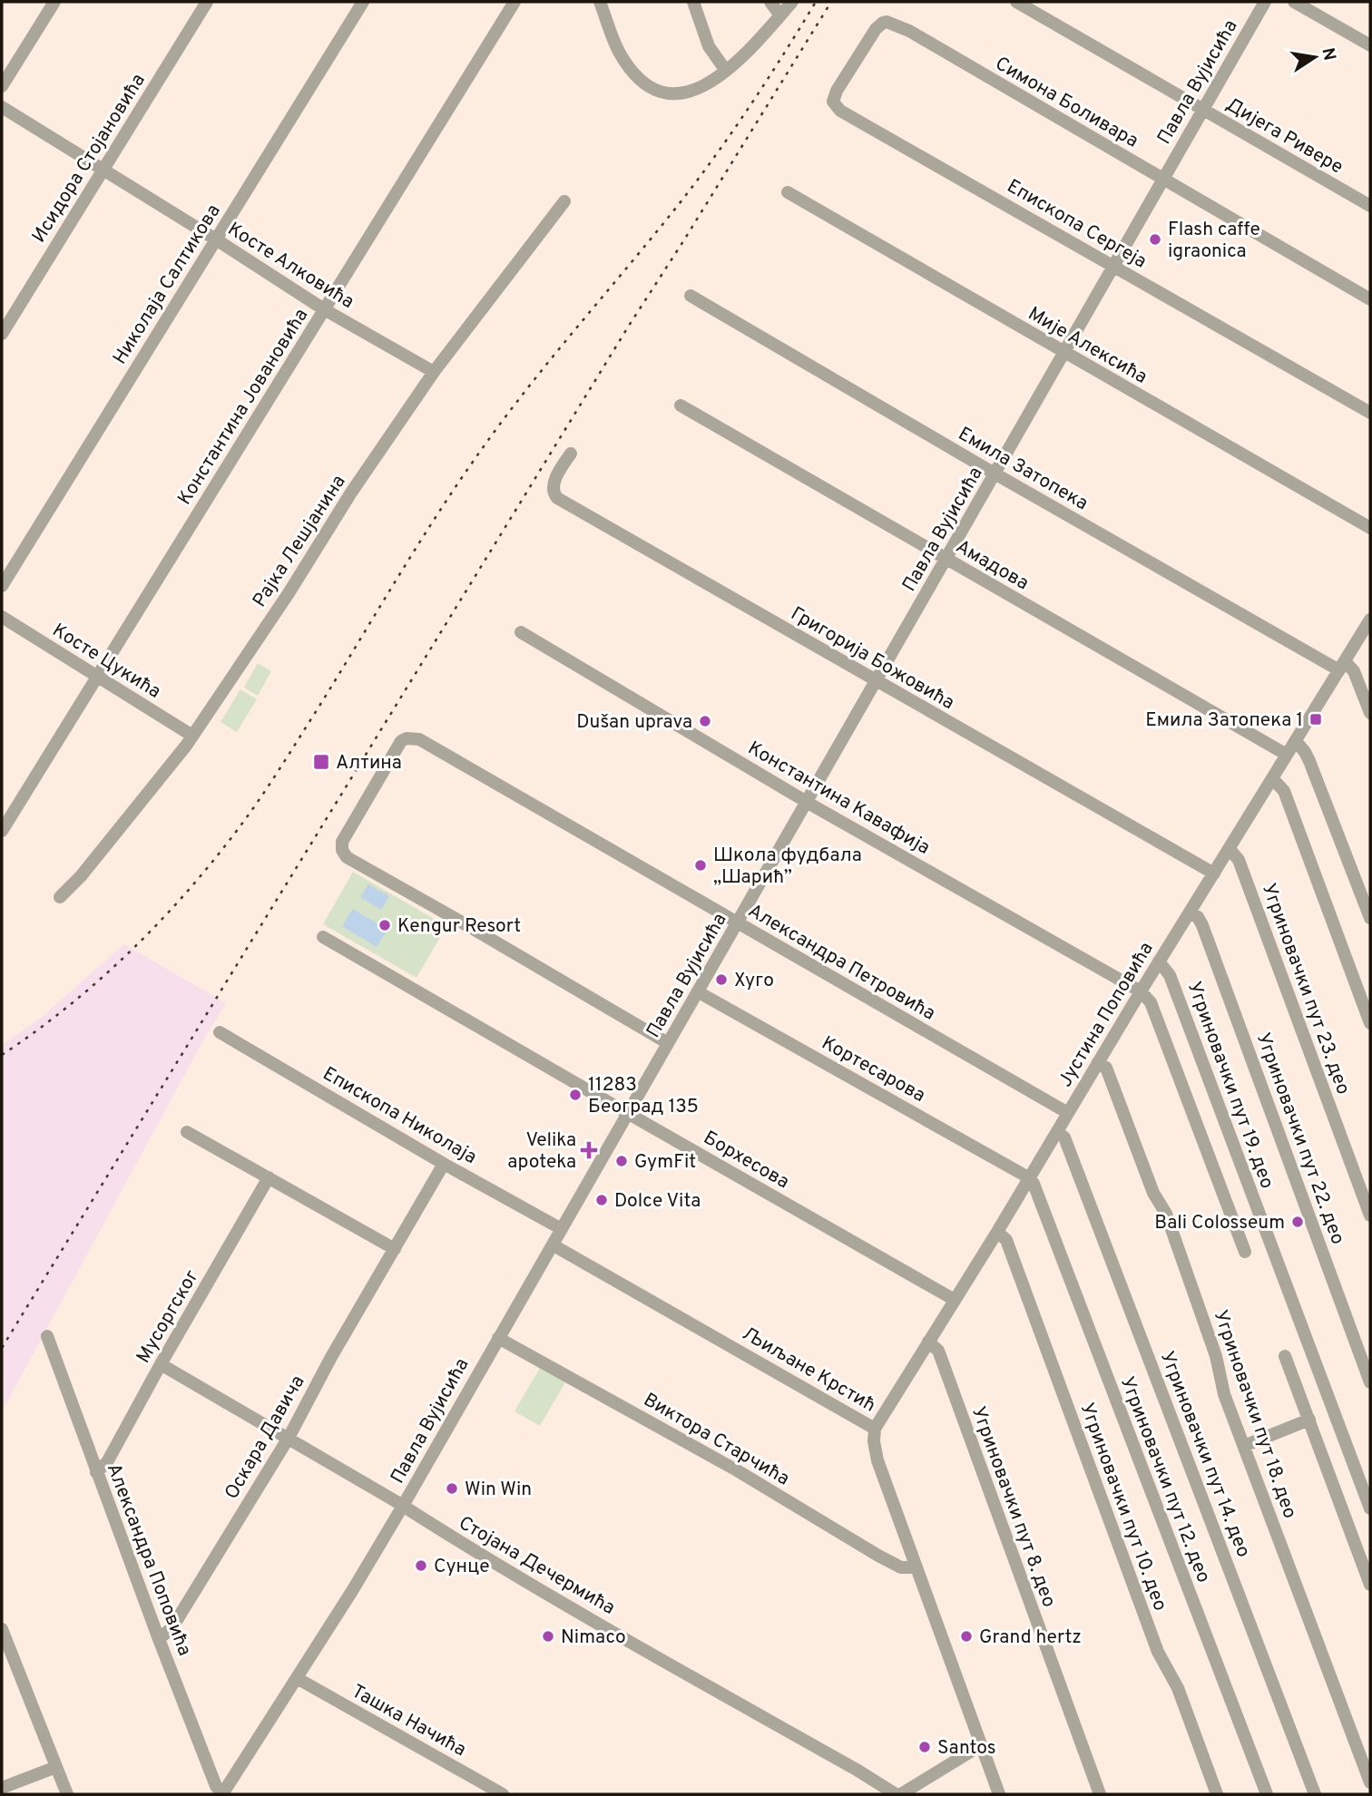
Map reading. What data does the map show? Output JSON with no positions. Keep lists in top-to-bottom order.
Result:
{
  "streets": {
    "street": [
      "Павла Вујисића",
      "Симона Боливара",
      "Дијега Ривере",
      "Исидора Стојановића",
      "Епископа Сергеја",
      "Косте Алковића",
      "Николаја Салтикова",
      "Мије Алексића",
      "Константина Јовановића",
      "Емила Затопека",
      "Рајка Лешјанина",
      "Амадова",
      "Григорија Божовића",
      "Косте Цукића",
      "Константина Кавафија",
      "Александра Петровића",
      "Угриновачки пут 23. део",
      "Јустина Поповића",
      "Кортесарова",
      "Угриновачки пут 19. део",
      "Епископа Николаја",
      "Угриновачки пут 22. део",
      "Борхесова",
      "Мусоргског",
      "Љиљане Крстић",
      "Угриновачки пут 18. део",
      "Оскара Давича",
      "Виктора Старчића",
      "Угриновачки пут 14. део",
      "Угриновачки пут 12. део",
      "Угриновачки пут 8. део",
      "Угриновачки пут 10. део",
      "Александра Поповића",
      "Стојана Дечермића",
      "Ташка Начића"
    ]
  },
  "crossings": [
    ["Павла Вујисића", "Симона Боливара"],
    ["Павла Вујисића", "Дијега Ривере"],
    ["Павла Вујисића", "Епископа Сергеја"],
    ["Павла Вујисића", "Мије Алексића"],
    ["Павла Вујисића", "Емила Затопека"],
    ["Павла Вујисића", "Амадова"],
    ["Павла Вујисића", "Григорија Божовића"],
    ["Павла Вујисића", "Константина Кавафија"],
    ["Павла Вујисића", "Александра Петровића"],
    ["Павла Вујисића", "Кортесарова"],
    ["Павла Вујисића", "Епископа Николаја"],
    ["Павла Вујисића", "Борхесова"],
    ["Павла Вујисића", "Љиљане Крстић"],
    ["Павла Вујисића", "Виктора Старчића"],
    ["Павла Вујисића", "Александра Поповића"],
    ["Павла Вујисића", "Стојана Дечермића"],
    ["Павла Вујисића", "Ташка Начића"],
    ["Симона Боливара", "Епископа Сергеја"],
    ["Исидора Стојановића", "Косте Алковића"],
    ["Косте Алковића", "Николаја Салтикова"],
    ["Косте Алковића", "Константина Јовановића"],
    ["Косте Алковића", "Рајка Лешјанина"],
    ["Константина Јовановића", "Косте Цукића"],
    ["Емила Затопека", "Јустина Поповића"],
    ["Рајка Лешјанина", "Косте Цукића"],
    ["Амадова", "Јустина Поповића"],
    ["Григорија Божовића", "Јустина Поповића"],
    ["Константина Кавафија", "Јустина Поповића"],
    ["Александра Петровића", "Јустина Поповића"],
    ["Угриновачки пут 23. део", "Јустина Поповића"],
    ["Јустина Поповића", "Кортесарова"],
    ["Јустина Поповића", "Угриновачки пут 19. део"],
    ["Јустина Поповића", "Угриновачки пут 22. део"],
    ["Јустина Поповића", "Борхесова"],
    ["Јустина Поповића", "Љиљане Крстић"],
    ["Јустина Поповића", "Угриновачки пут 18. део"],
    ["Јустина Поповића", "Угриновачки пут 14. део"],
    ["Јустина Поповића", "Угриновачки пут 12. део"],
    ["Јустина Поповића", "Угриновачки пут 8. део"],
    ["Јустина Поповића", "Угриновачки пут 10. део"],
    ["Кортесарова", "Угриновачки пут 12. део"],
    ["Епископа Николаја", "Оскара Давича"],
    ["Мусоргског", "Александра Поповића"],
    ["Мусоргског", "Стојана Дечермића"],
    ["Љиљане Крстић", "Виктора Старчића"],
    ["Оскара Давича", "Александра Поповића"],
    ["Оскара Давича", "Стојана Дечермића"]
  ],
  "places": {
    "other": [
      "Flash caffe igraonica",
      "Dušan uprava",
      "Школа фудбала „Шарић”",
      "Kengur Resort",
      "Хуго",
      "11283 Београд 135",
      "GymFit",
      "Dolce Vita",
      "Bali Colosseum",
      "Win Win",
      "Сунце",
      "Nimaco",
      "Grand hertz",
      "Santos"
    ],
    "transit": ["Емила Затопека 1", "Алтина"],
    "health": ["Velika apoteka"]
  },
  "north": "right"
}
